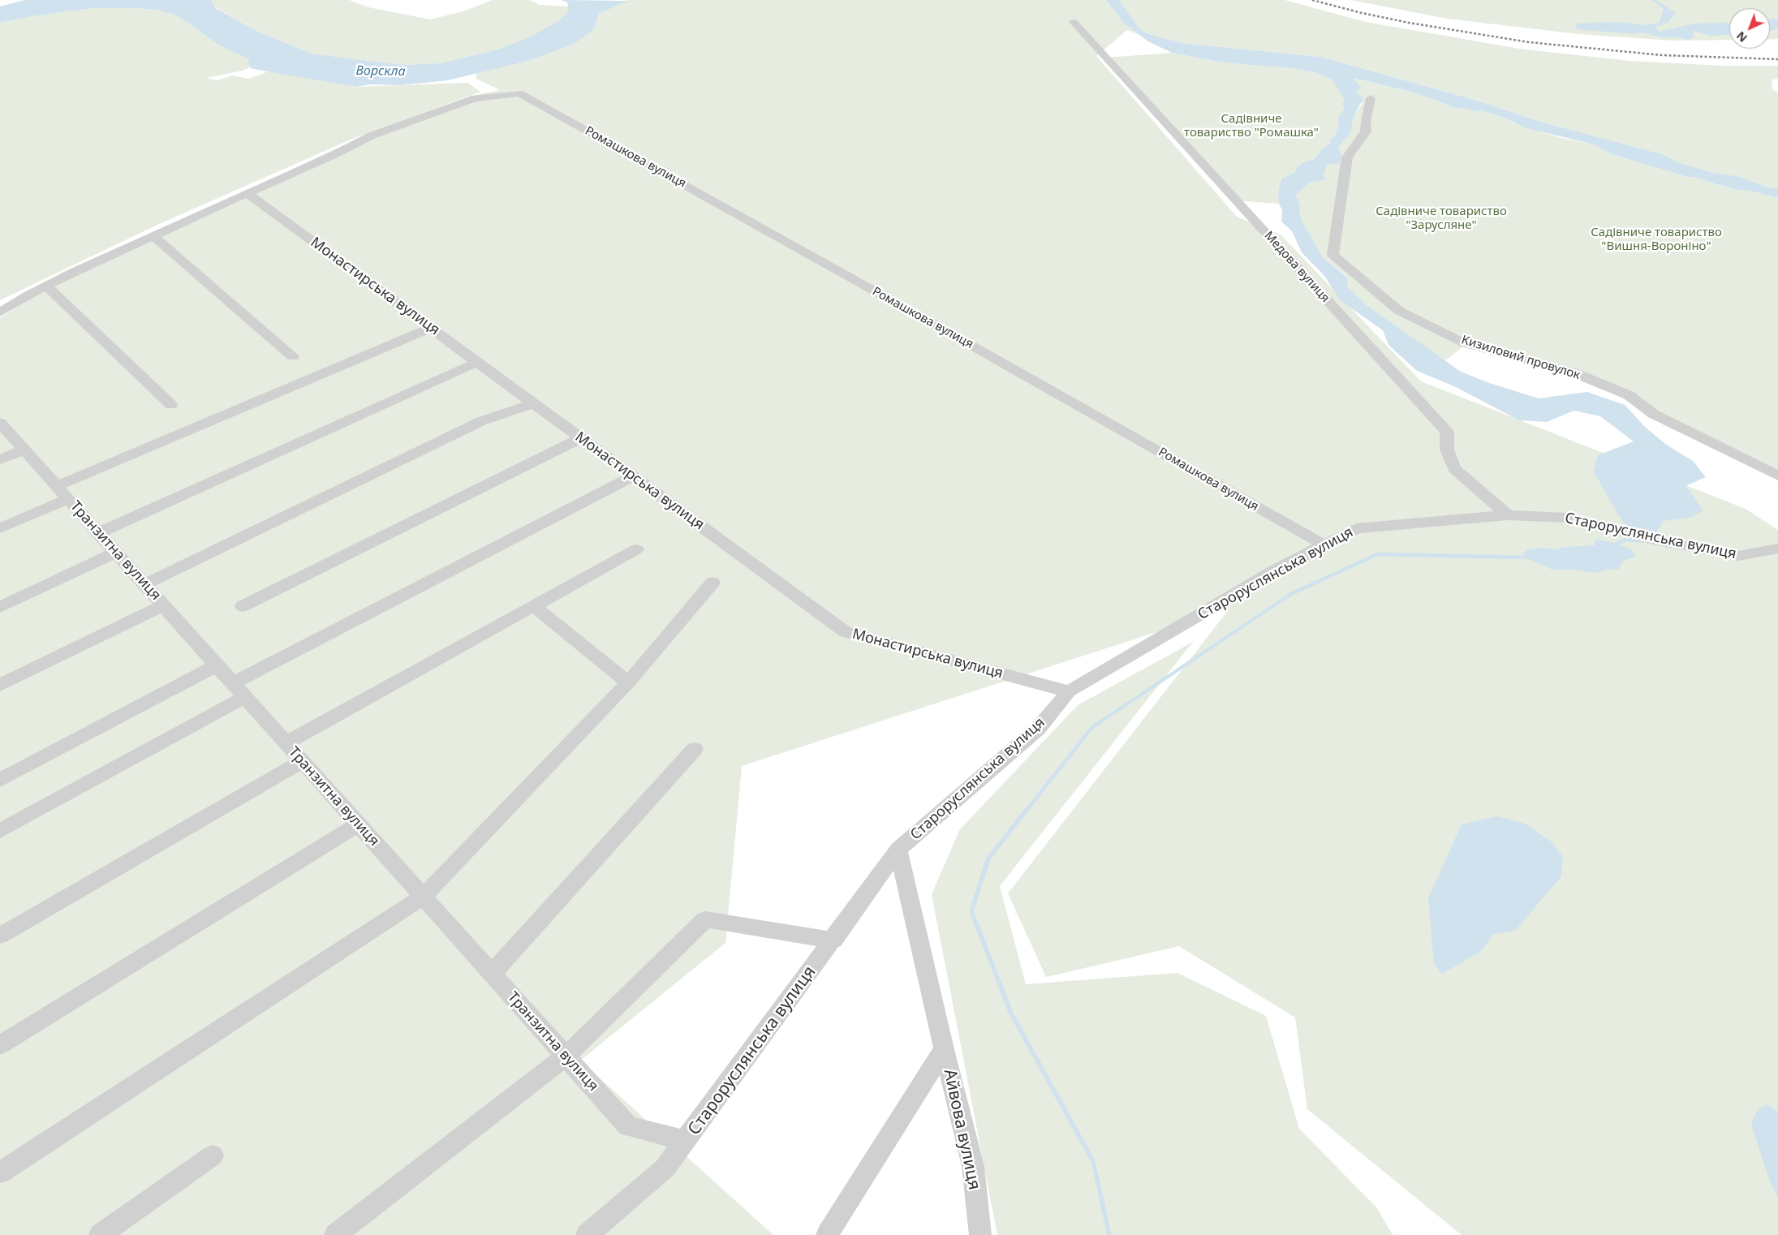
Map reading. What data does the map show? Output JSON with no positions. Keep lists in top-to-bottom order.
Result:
{
  "streets": {
    "street": [
      "Ромашкова вулиця",
      "Медова вулиця",
      "Монастирська вулиця",
      "Кизиловий провулок",
      "Староруслянська вулиця",
      "Транзитна вулиця",
      "Айвова вулиця"
    ]
  },
  "crossings": [
    ["Ромашкова вулиця", "Монастирська вулиця"],
    ["Ромашкова вулиця", "Староруслянська вулиця"],
    ["Медова вулиця", "Староруслянська вулиця"],
    ["Монастирська вулиця", "Староруслянська вулиця"],
    ["Староруслянська вулиця", "Транзитна вулиця"],
    ["Староруслянська вулиця", "Айвова вулиця"]
  ],
  "water": ["Ворскла"],
  "parks": ["Садівниче товариство \"Ромашка\"", "Садівниче товариство \"Зарусляне\"", "Садівниче товариство \"Вишня-Вороніно\""],
  "north": "bottom left"
}
